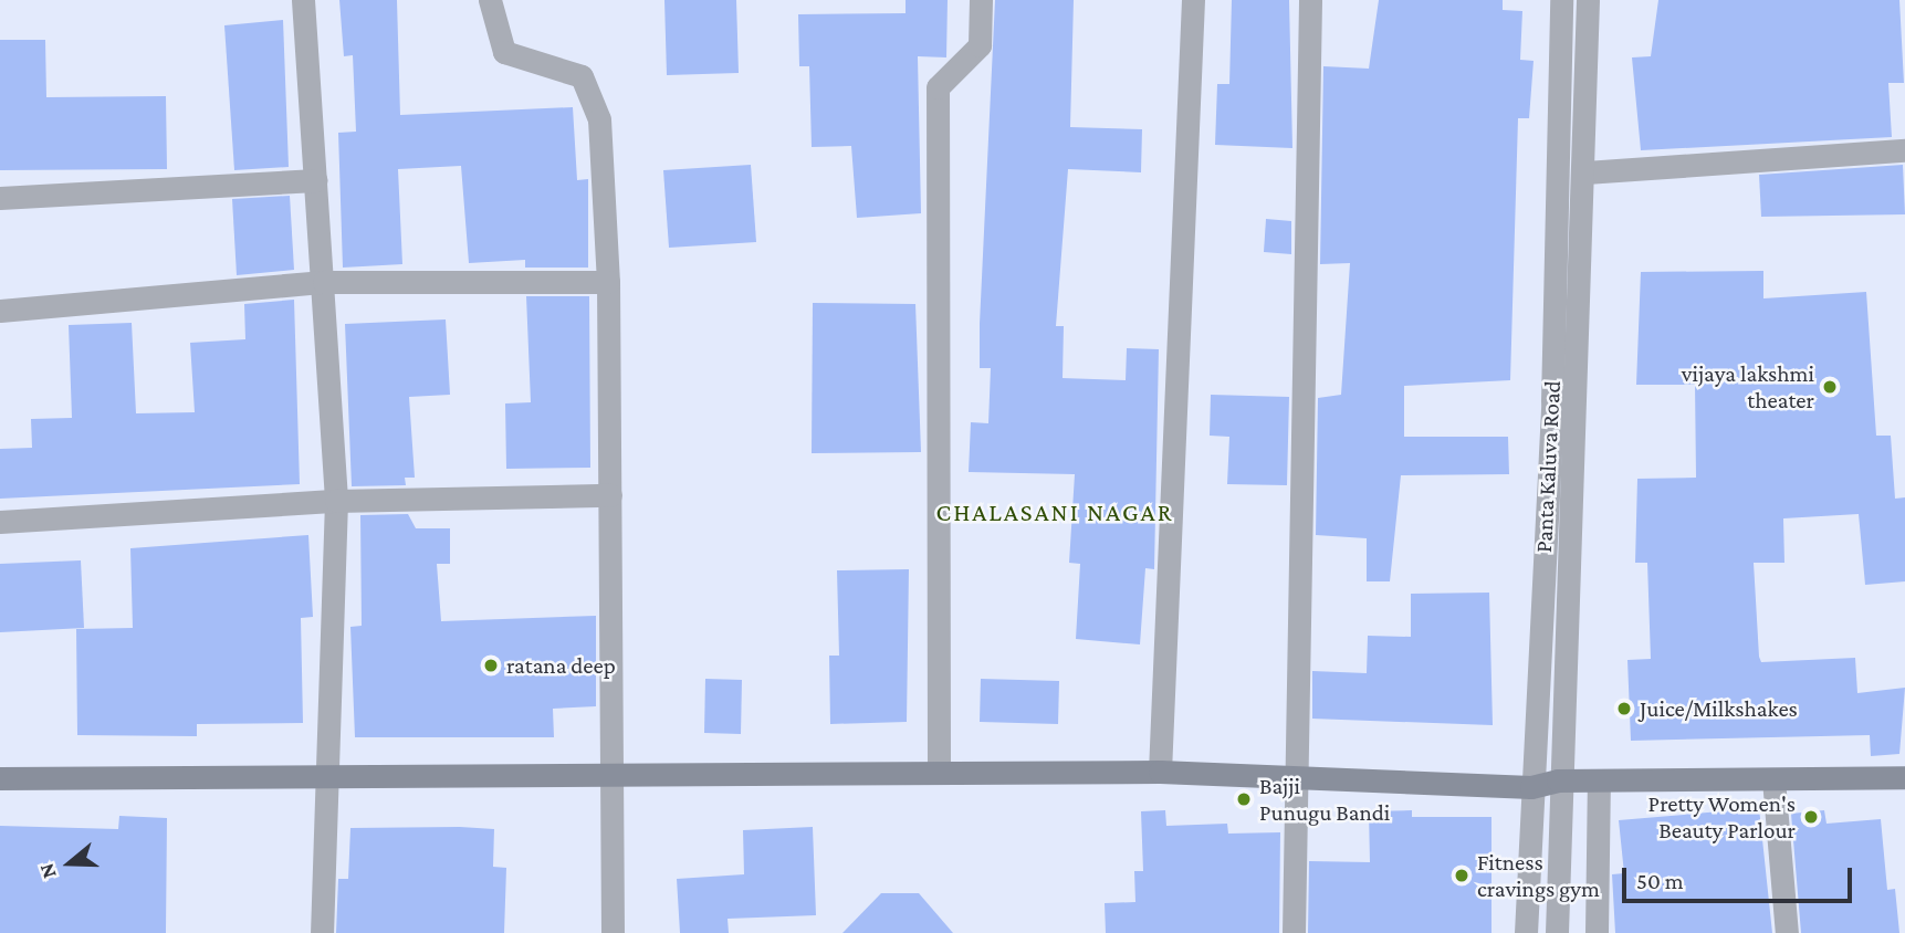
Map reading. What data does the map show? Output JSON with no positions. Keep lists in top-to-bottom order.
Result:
{
  "streets": {
    "street": ["Panta Kaluva Road"]
  },
  "districts": ["CHALASANI NAGAR"],
  "places": [
    "vijaya lakshmi theater",
    "ratana deep",
    "Juice/Milkshakes",
    "Bajji Punugu Bandi",
    "Pretty Women's Beauty Parlour",
    "Fitness cravings gym"
  ],
  "scale_bar": "50 m",
  "north": "left"
}
